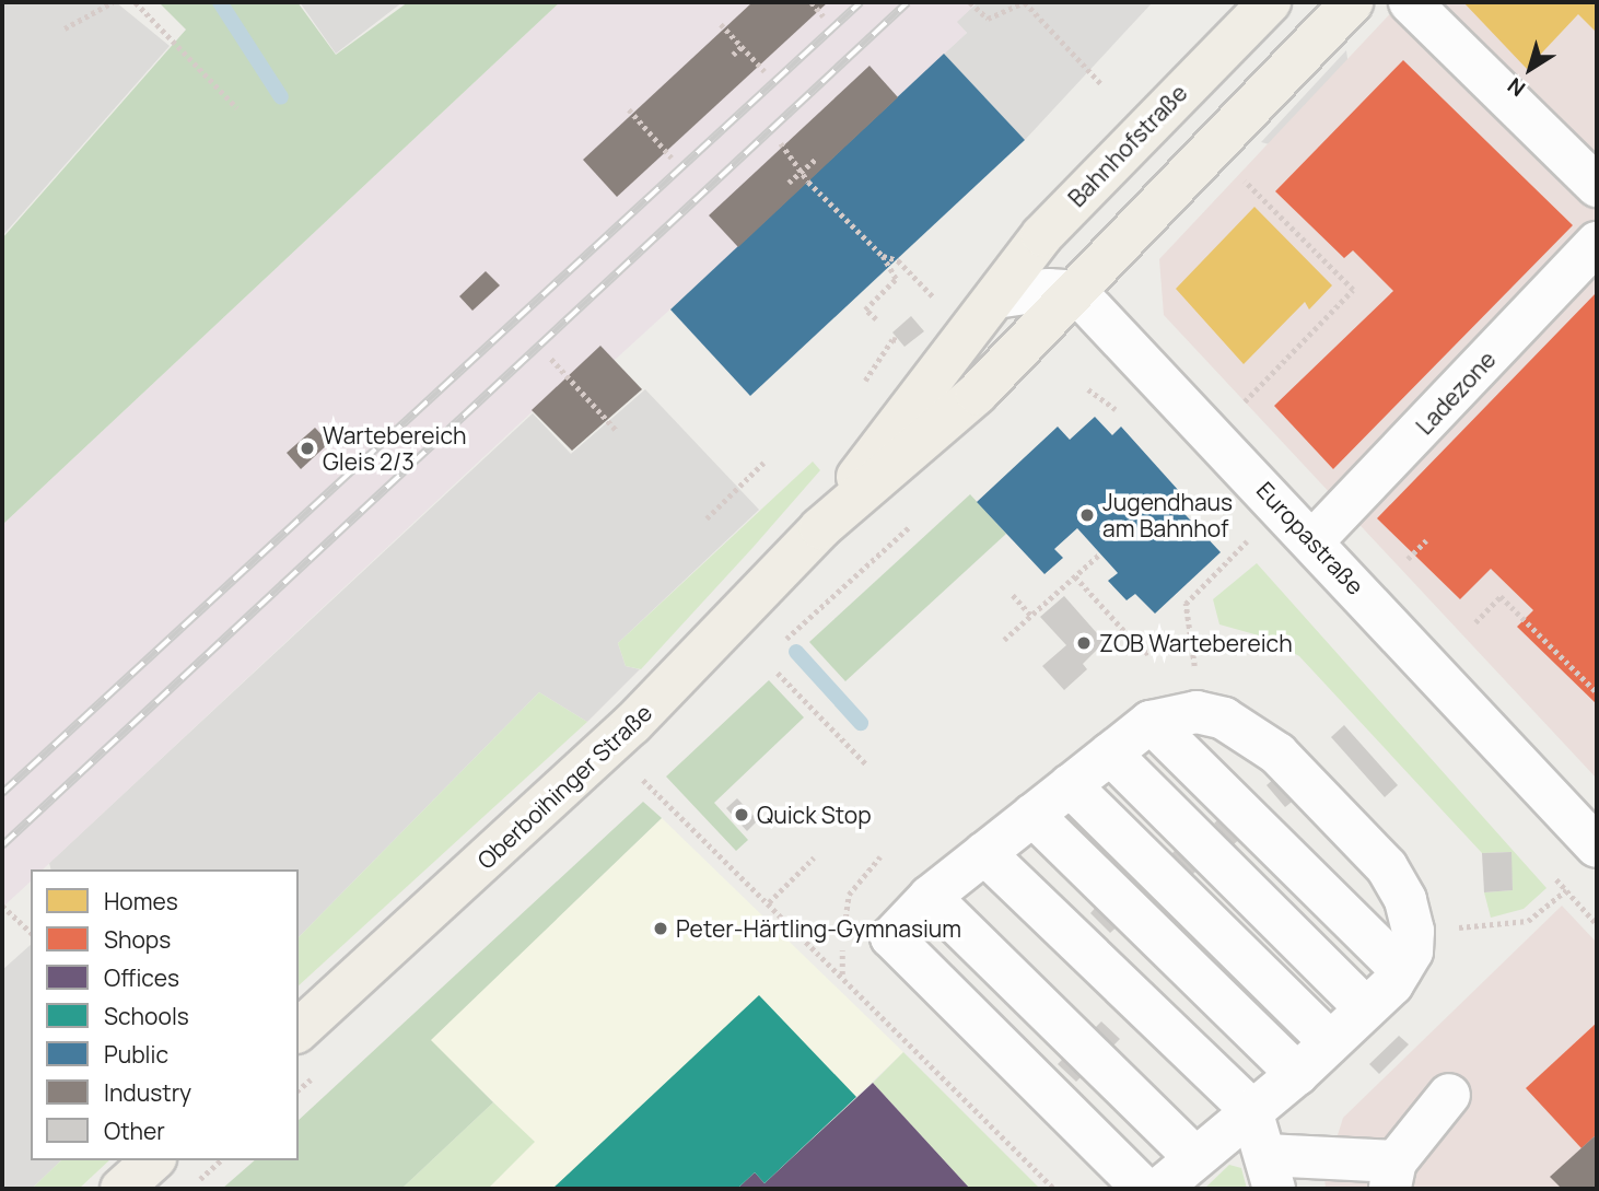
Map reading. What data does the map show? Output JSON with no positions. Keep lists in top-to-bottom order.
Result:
{
  "streets": {
    "main road": ["Bahnhofstraße", "Oberboihinger Straße"],
    "street": ["Ladezone", "Europastraße"]
  },
  "crossings": [
    ["Bahnhofstraße", "Oberboihinger Straße"],
    ["Ladezone", "Europastraße"],
    ["Europastraße", "Oberboihinger Straße"]
  ],
  "places": [
    "Wartebereich Gleis 2/3",
    "Jugendhaus am Bahnhof",
    "ZOB Wartebereich",
    "Quick Stop",
    "Peter-Härtling-Gymnasium"
  ],
  "legend": [
    "Homes",
    "Shops",
    "Offices",
    "Schools",
    "Public",
    "Industry",
    "Other"
  ],
  "north": "bottom left"
}
